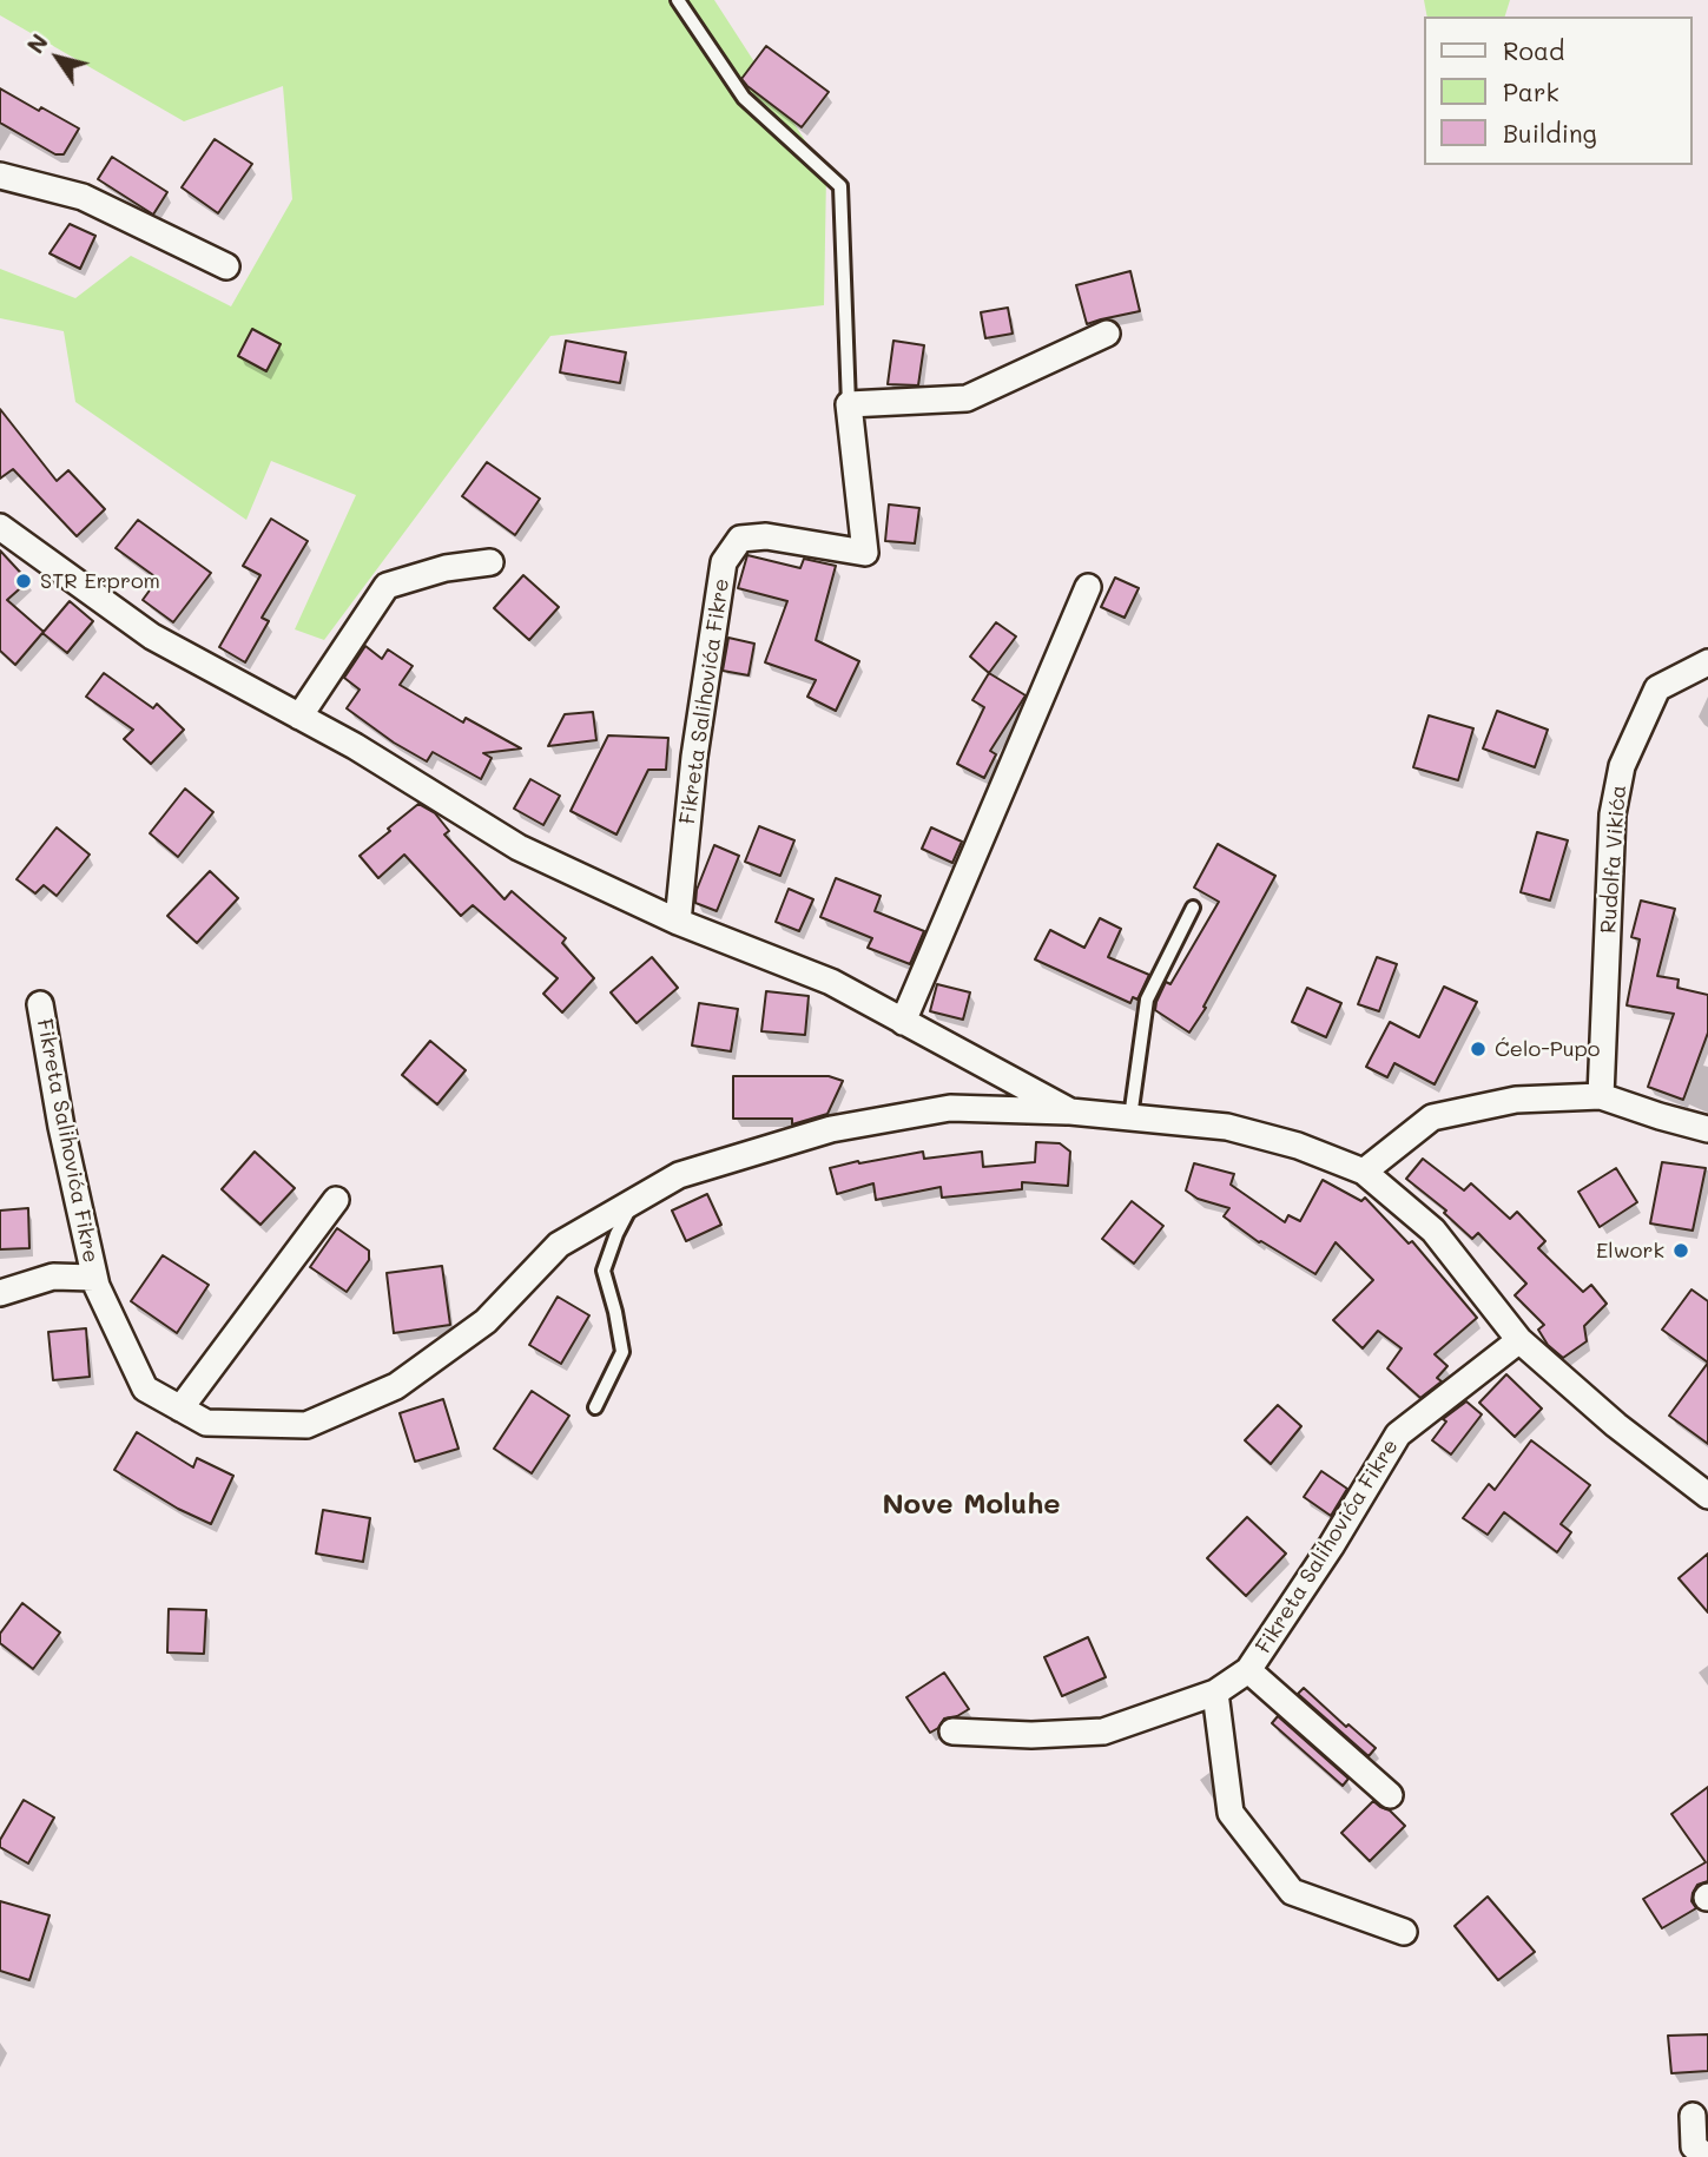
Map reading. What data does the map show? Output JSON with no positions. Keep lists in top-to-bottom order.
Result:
{
  "streets": {
    "street": ["Fikreta Salihovića Fikre", "Rudolfa Vikića"]
  },
  "districts": ["Nove Moluhe"],
  "places": ["STR Erprom", "Ćelo-Pupo", "Elwork"],
  "legend": ["Road", "Park", "Building"],
  "north": "top left"
}
